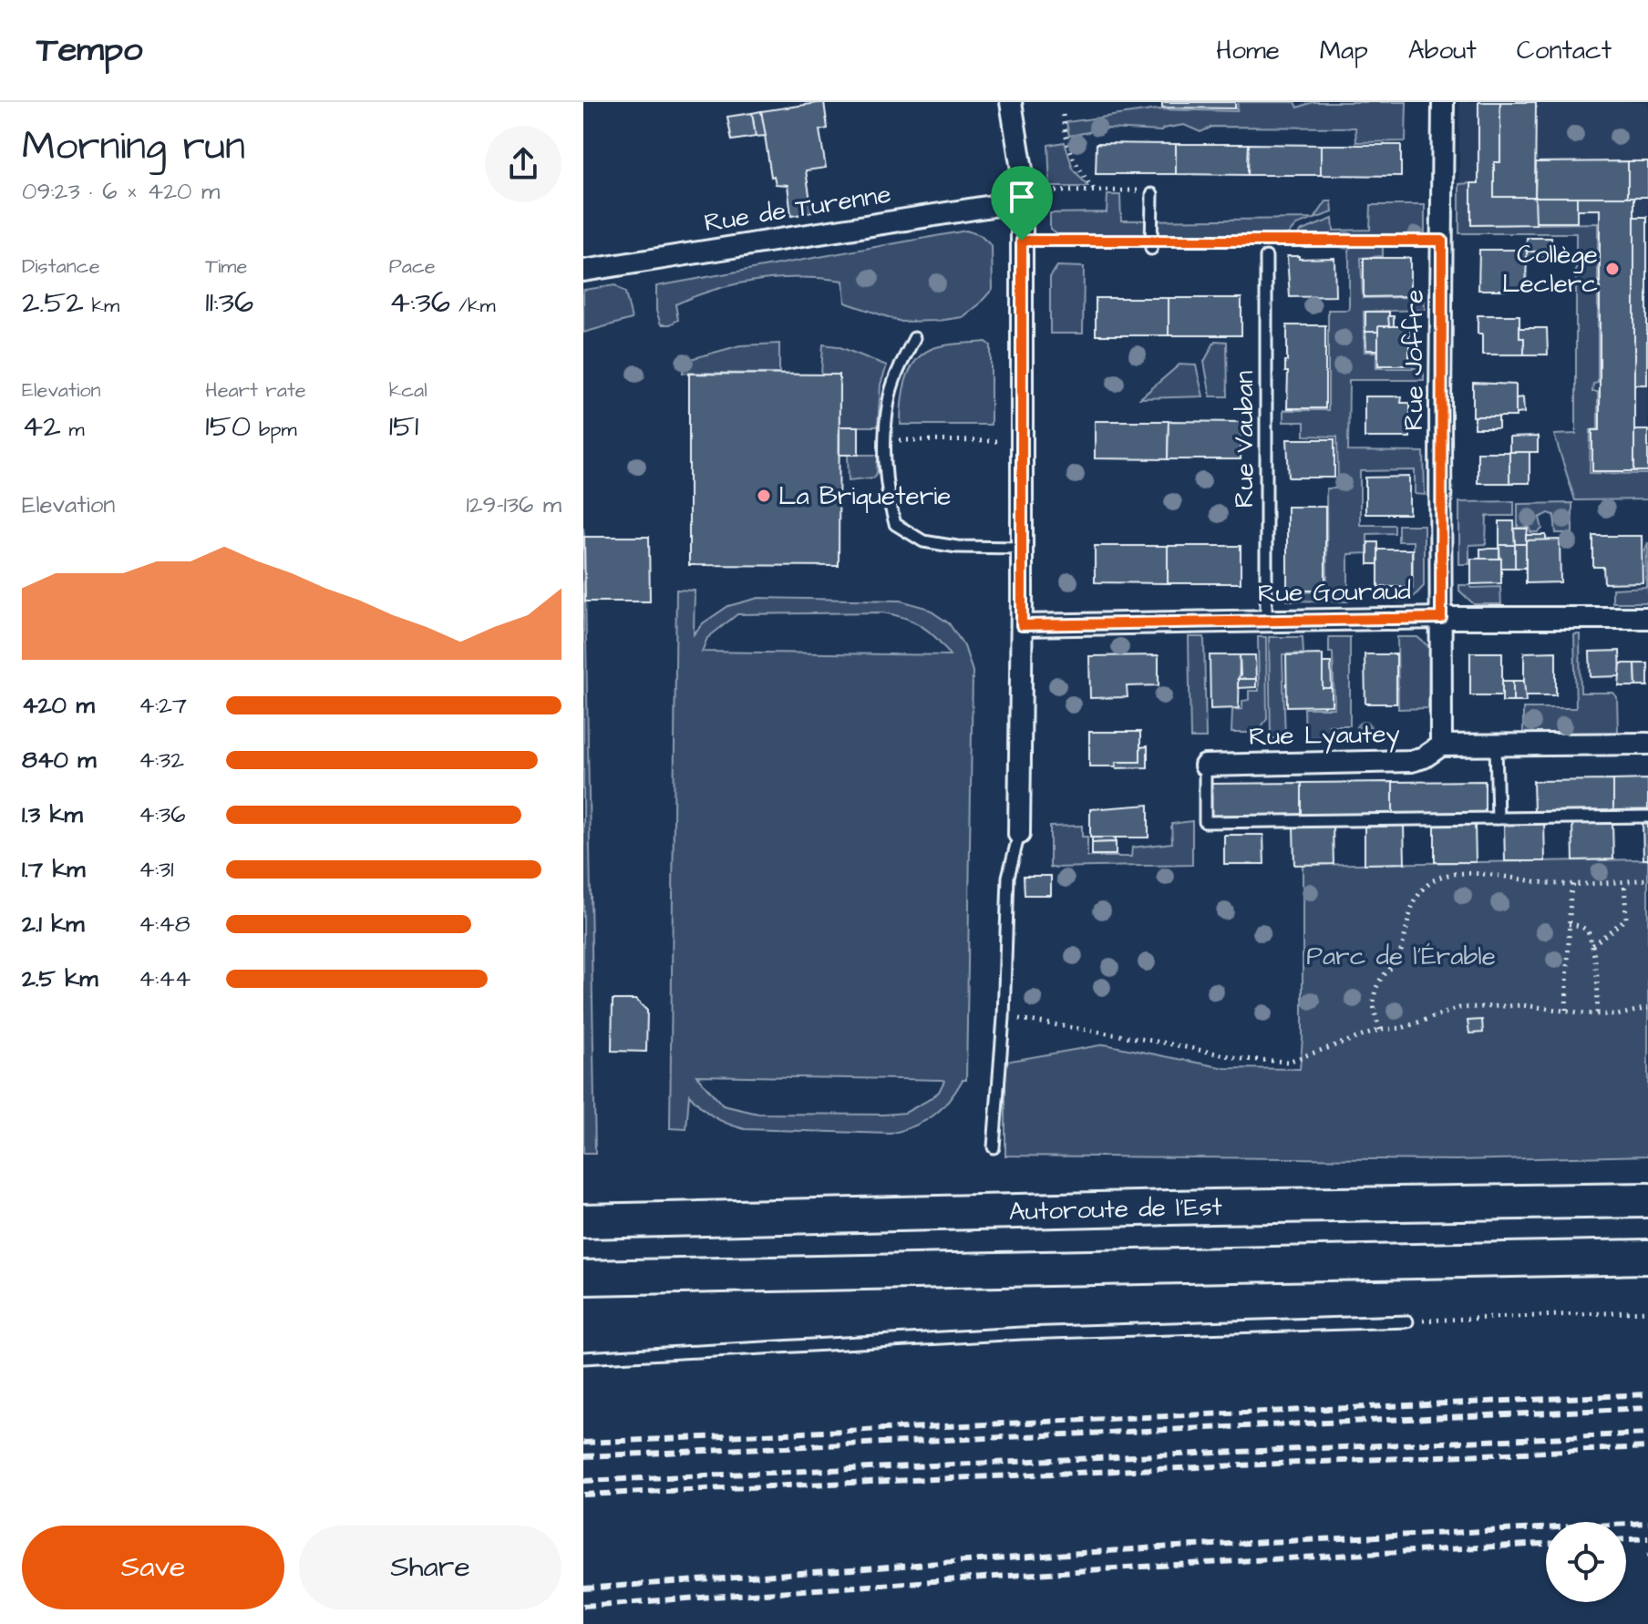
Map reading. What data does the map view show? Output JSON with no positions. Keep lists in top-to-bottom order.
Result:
{
  "streets": {
    "highway": ["Autoroute de l’Est"],
    "street": [
      "Rue de Turenne",
      "Rue Joffre",
      "Rue Gouraud",
      "Rue Lyautey"
    ],
    "lane": ["Rue Vauban"]
  },
  "crossings": [
    ["Rue Joffre", "Rue Gouraud"],
    ["Rue Vauban", "Rue Gouraud"]
  ],
  "parks": ["Parc de l'Érable"],
  "places": ["Collège Leclerc", "La Briqueterie"],
  "page": {
    "header": "Tempo",
    "nav": [
      "Home",
      "Map",
      "About",
      "Contact"
    ],
    "heading": ["Morning run", "09:23 · 6 × 420 m"],
    "stats": [
      ["Distance", "2.52 km"],
      ["Time", "11:36"],
      ["Pace", "4:36 /km"],
      ["Elevation", "42 m"],
      ["Heart rate", "150 bpm"],
      ["kcal", "151"]
    ],
    "chart": ["Elevation", "129–136 m"],
    "list": [
      {
        "name": "420 m",
        "note": "4:27"
      },
      {
        "name": "840 m",
        "note": "4:32"
      },
      {
        "name": "1.3 km",
        "note": "4:36"
      },
      {
        "name": "1.7 km",
        "note": "4:31"
      },
      {
        "name": "2.1 km",
        "note": "4:48"
      },
      {
        "name": "2.5 km",
        "note": "4:44"
      }
    ],
    "buttons": ["Save", "Share"]
  }
}
